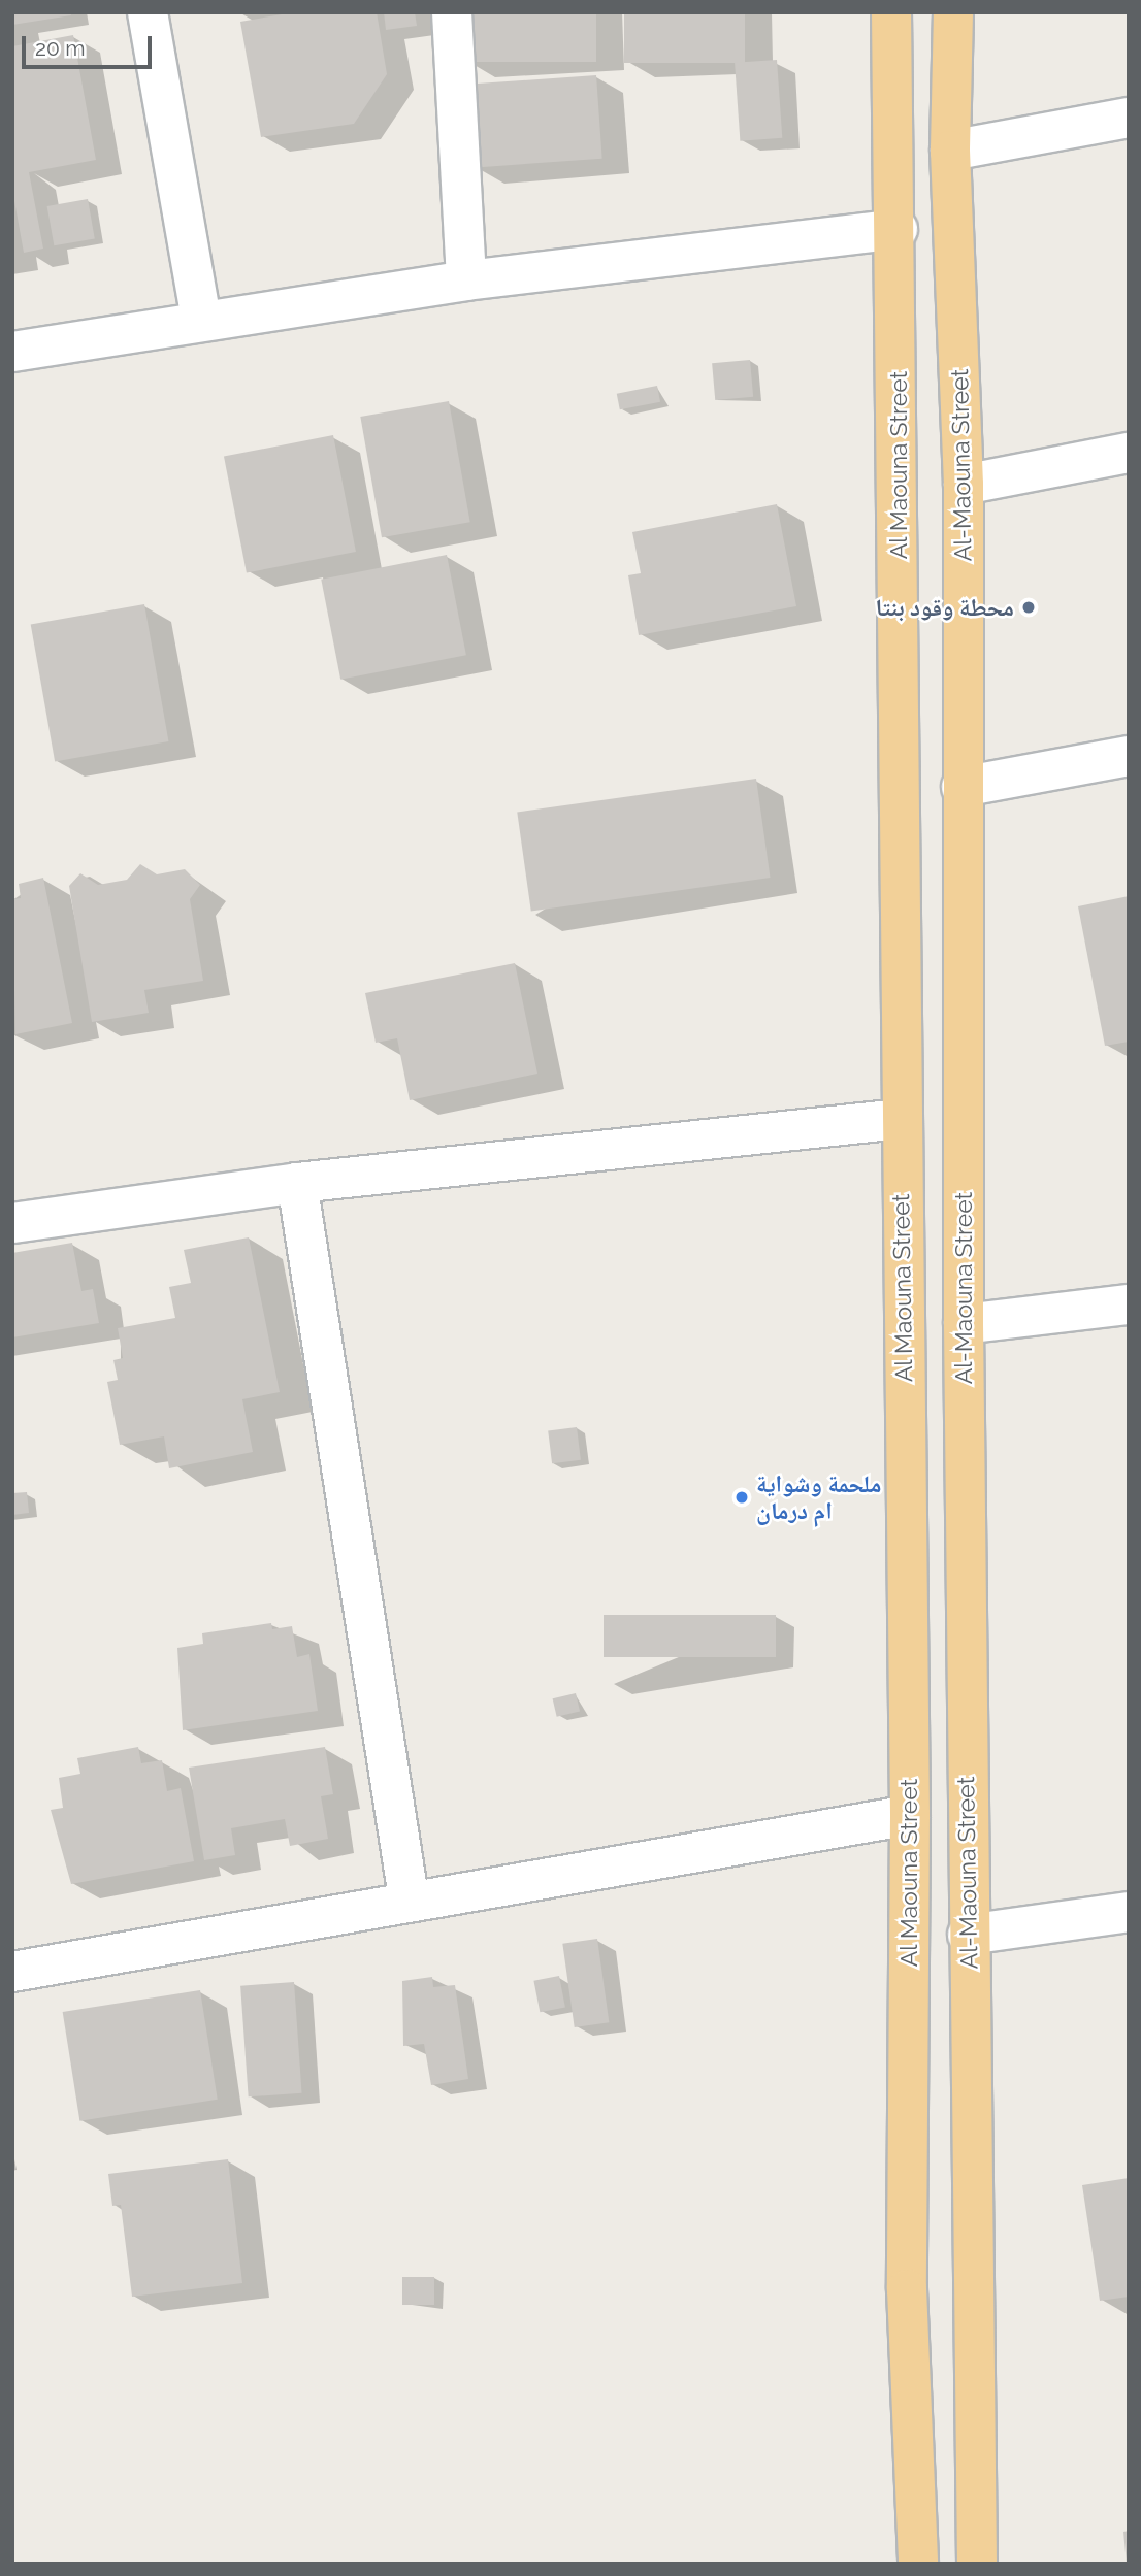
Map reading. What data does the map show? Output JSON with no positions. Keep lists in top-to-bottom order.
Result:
{
  "streets": {
    "highway": ["Al Maouna Street", "Al-Maouna Street"]
  },
  "places": ["محطة وقود بنتا", "ملحمة وشواية ام درمان"],
  "scale_bar": "20 m"
}
